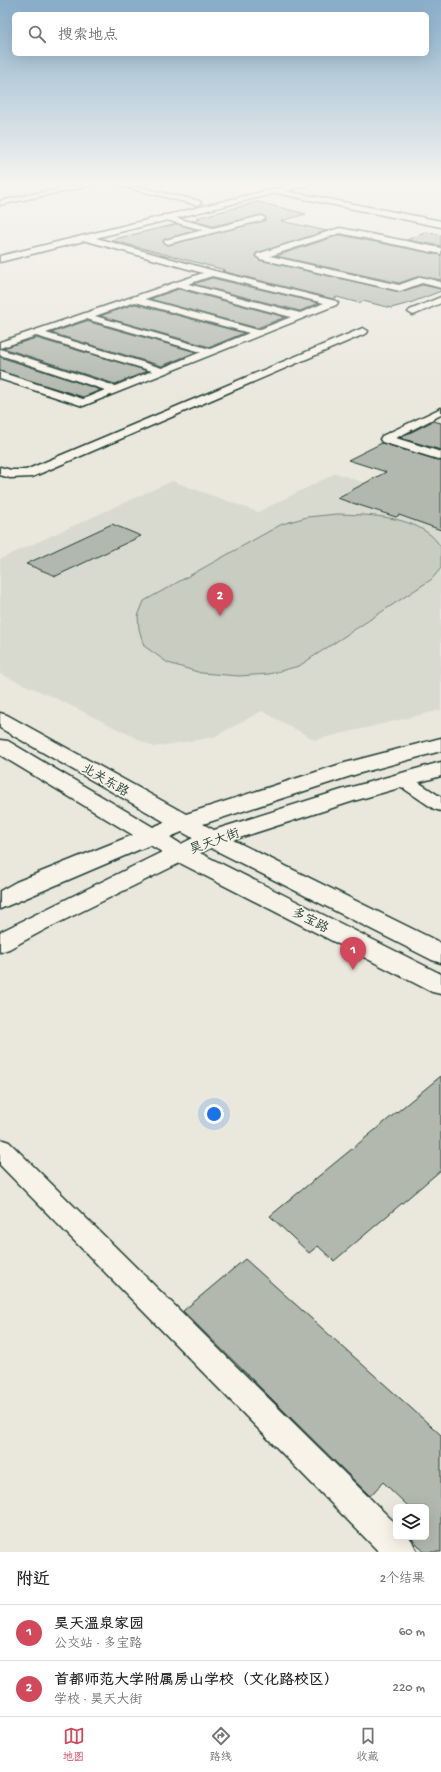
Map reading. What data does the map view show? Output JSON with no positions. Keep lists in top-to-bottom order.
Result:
{
  "streets": {
    "street": ["北关东路", "昊天大街", "多宝路"]
  },
  "crossings": [
    ["北关东路", "昊天大街"],
    ["北关东路", "多宝路"],
    ["昊天大街", "多宝路"]
  ],
  "page": {
    "search": "搜索地点",
    "pins": ["2", "1"],
    "heading": ["附近", "2个结果"],
    "list": [
      {
        "mark": "1",
        "name": "昊天温泉家园",
        "note": "公交站 · 多宝路",
        "value": "60 m"
      },
      {
        "mark": "2",
        "name": "首都师范大学附属房山学校（文化路校区）",
        "note": "学校 · 昊天大街",
        "value": "220 m"
      }
    ],
    "nav": ["地图", "路线", "收藏"]
  }
}
